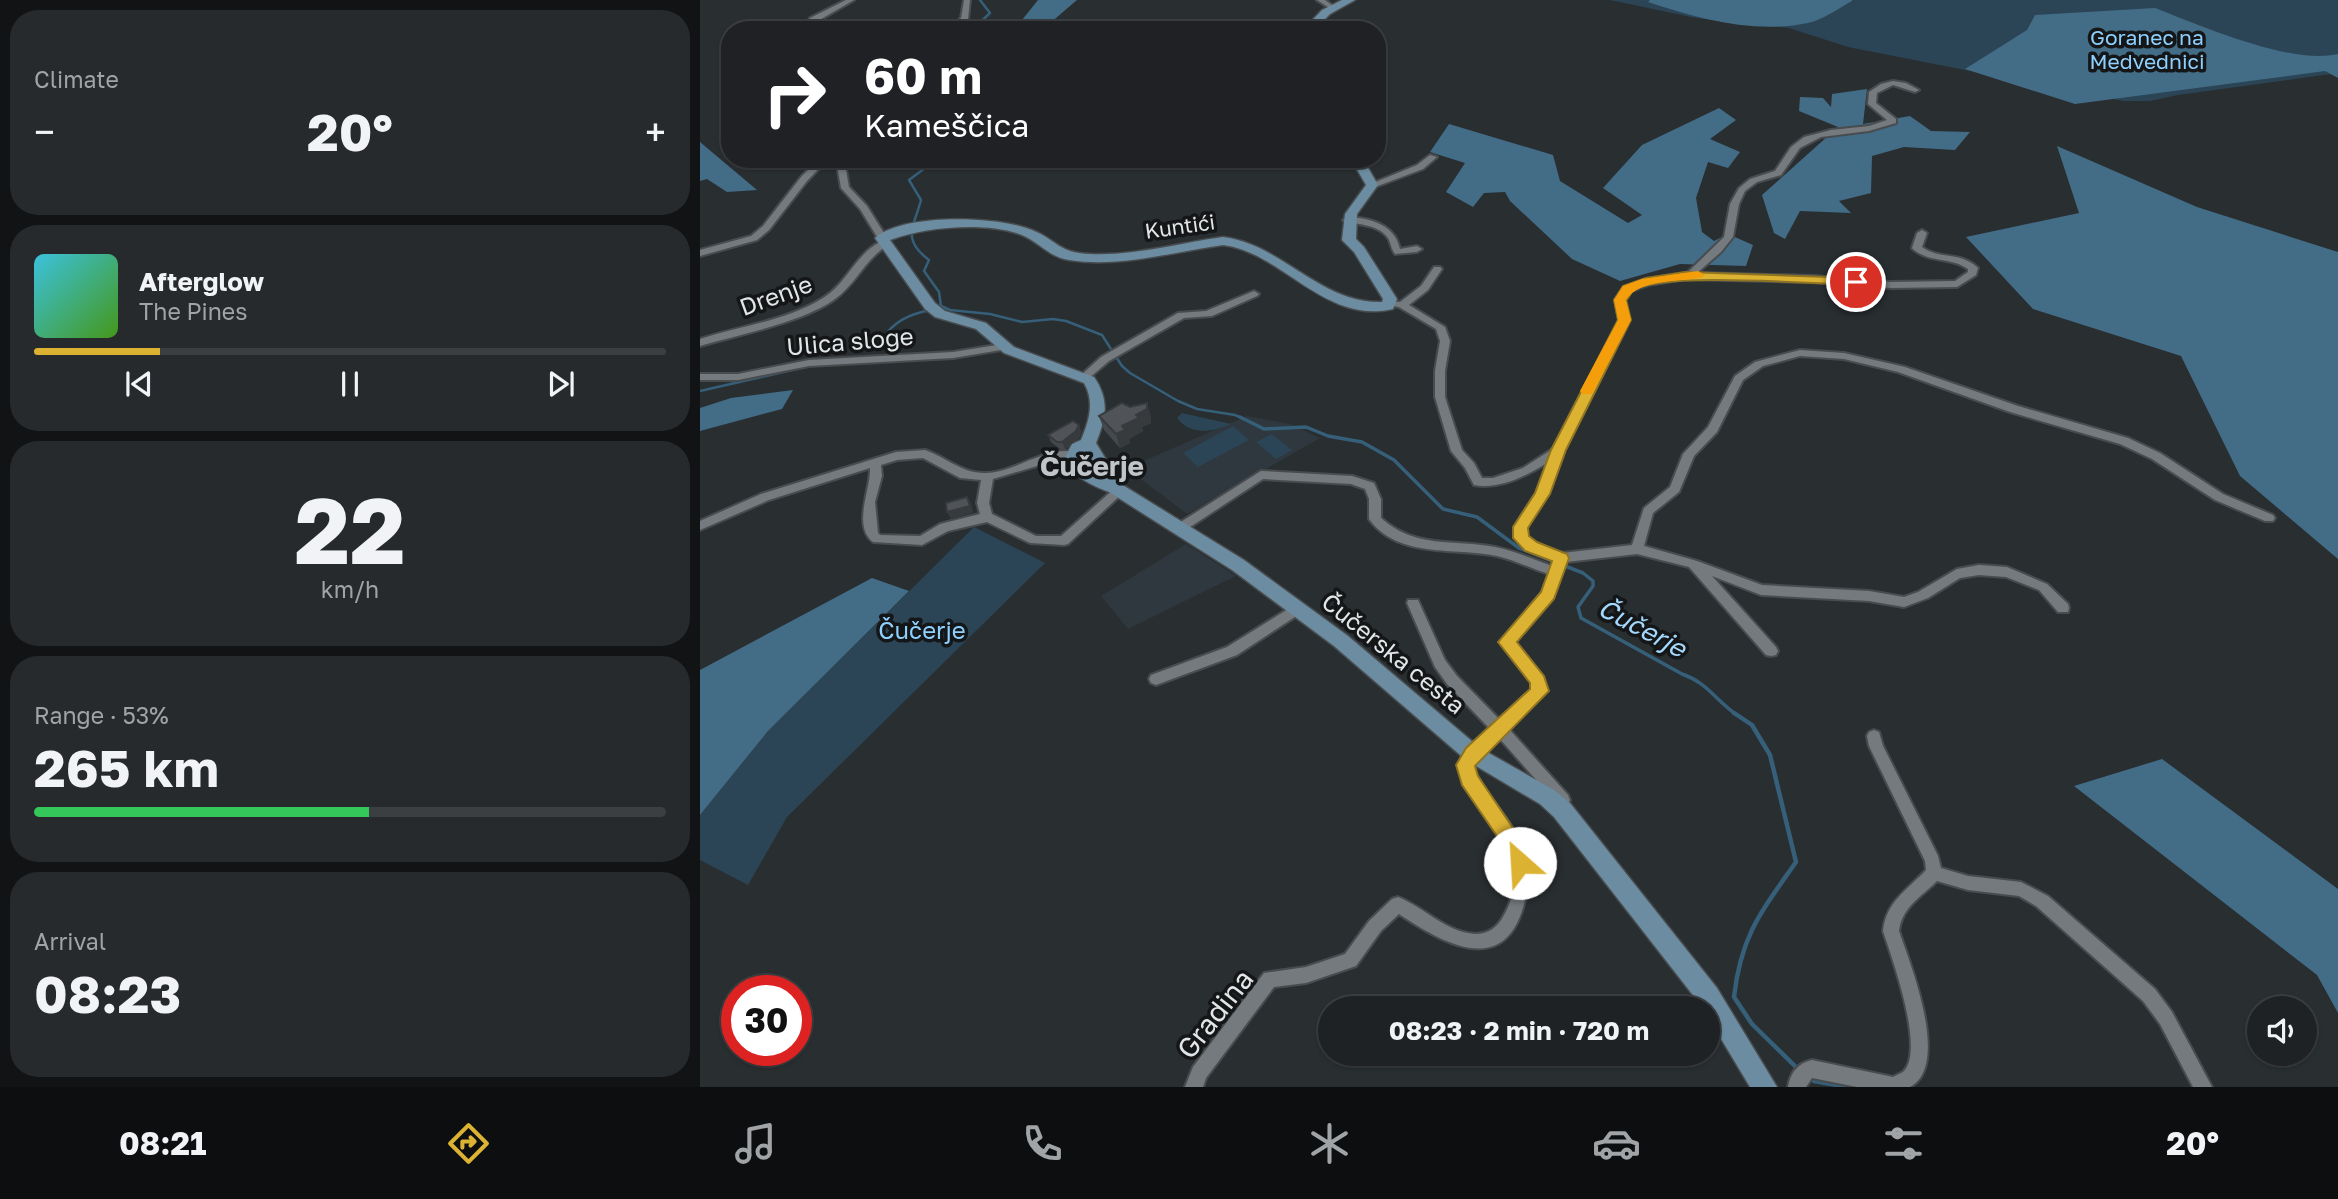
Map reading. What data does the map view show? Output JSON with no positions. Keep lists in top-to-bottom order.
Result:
{
  "streets": {
    "street": [
      "Kuntići",
      "Drenje",
      "Ulica sloge",
      "Čučerska cesta",
      "Gradina"
    ]
  },
  "crossings": [
    ["Kuntići", "Drenje"],
    ["Čučerska cesta", "Gradina"]
  ],
  "districts": ["Čučerje"],
  "water": ["Čučerje"],
  "parks": ["Goranec na Medvednici", "Čučerje"],
  "page": {
    "tile": [
      "Climate",
      ["22", "km/h"],
      ["Range · 53%", "265 km"],
      ["Arrival", "08:23"]
    ],
    "turn": ["60 m", "Kameščica"],
    "heat": ["−", "20°", "+"],
    "song": ["Afterglow", "The Pines"],
    "limit": "30",
    "trip": "08:23 · 2 min · 720 m",
    "tabs": ["08:21", "20°"]
  }
}
